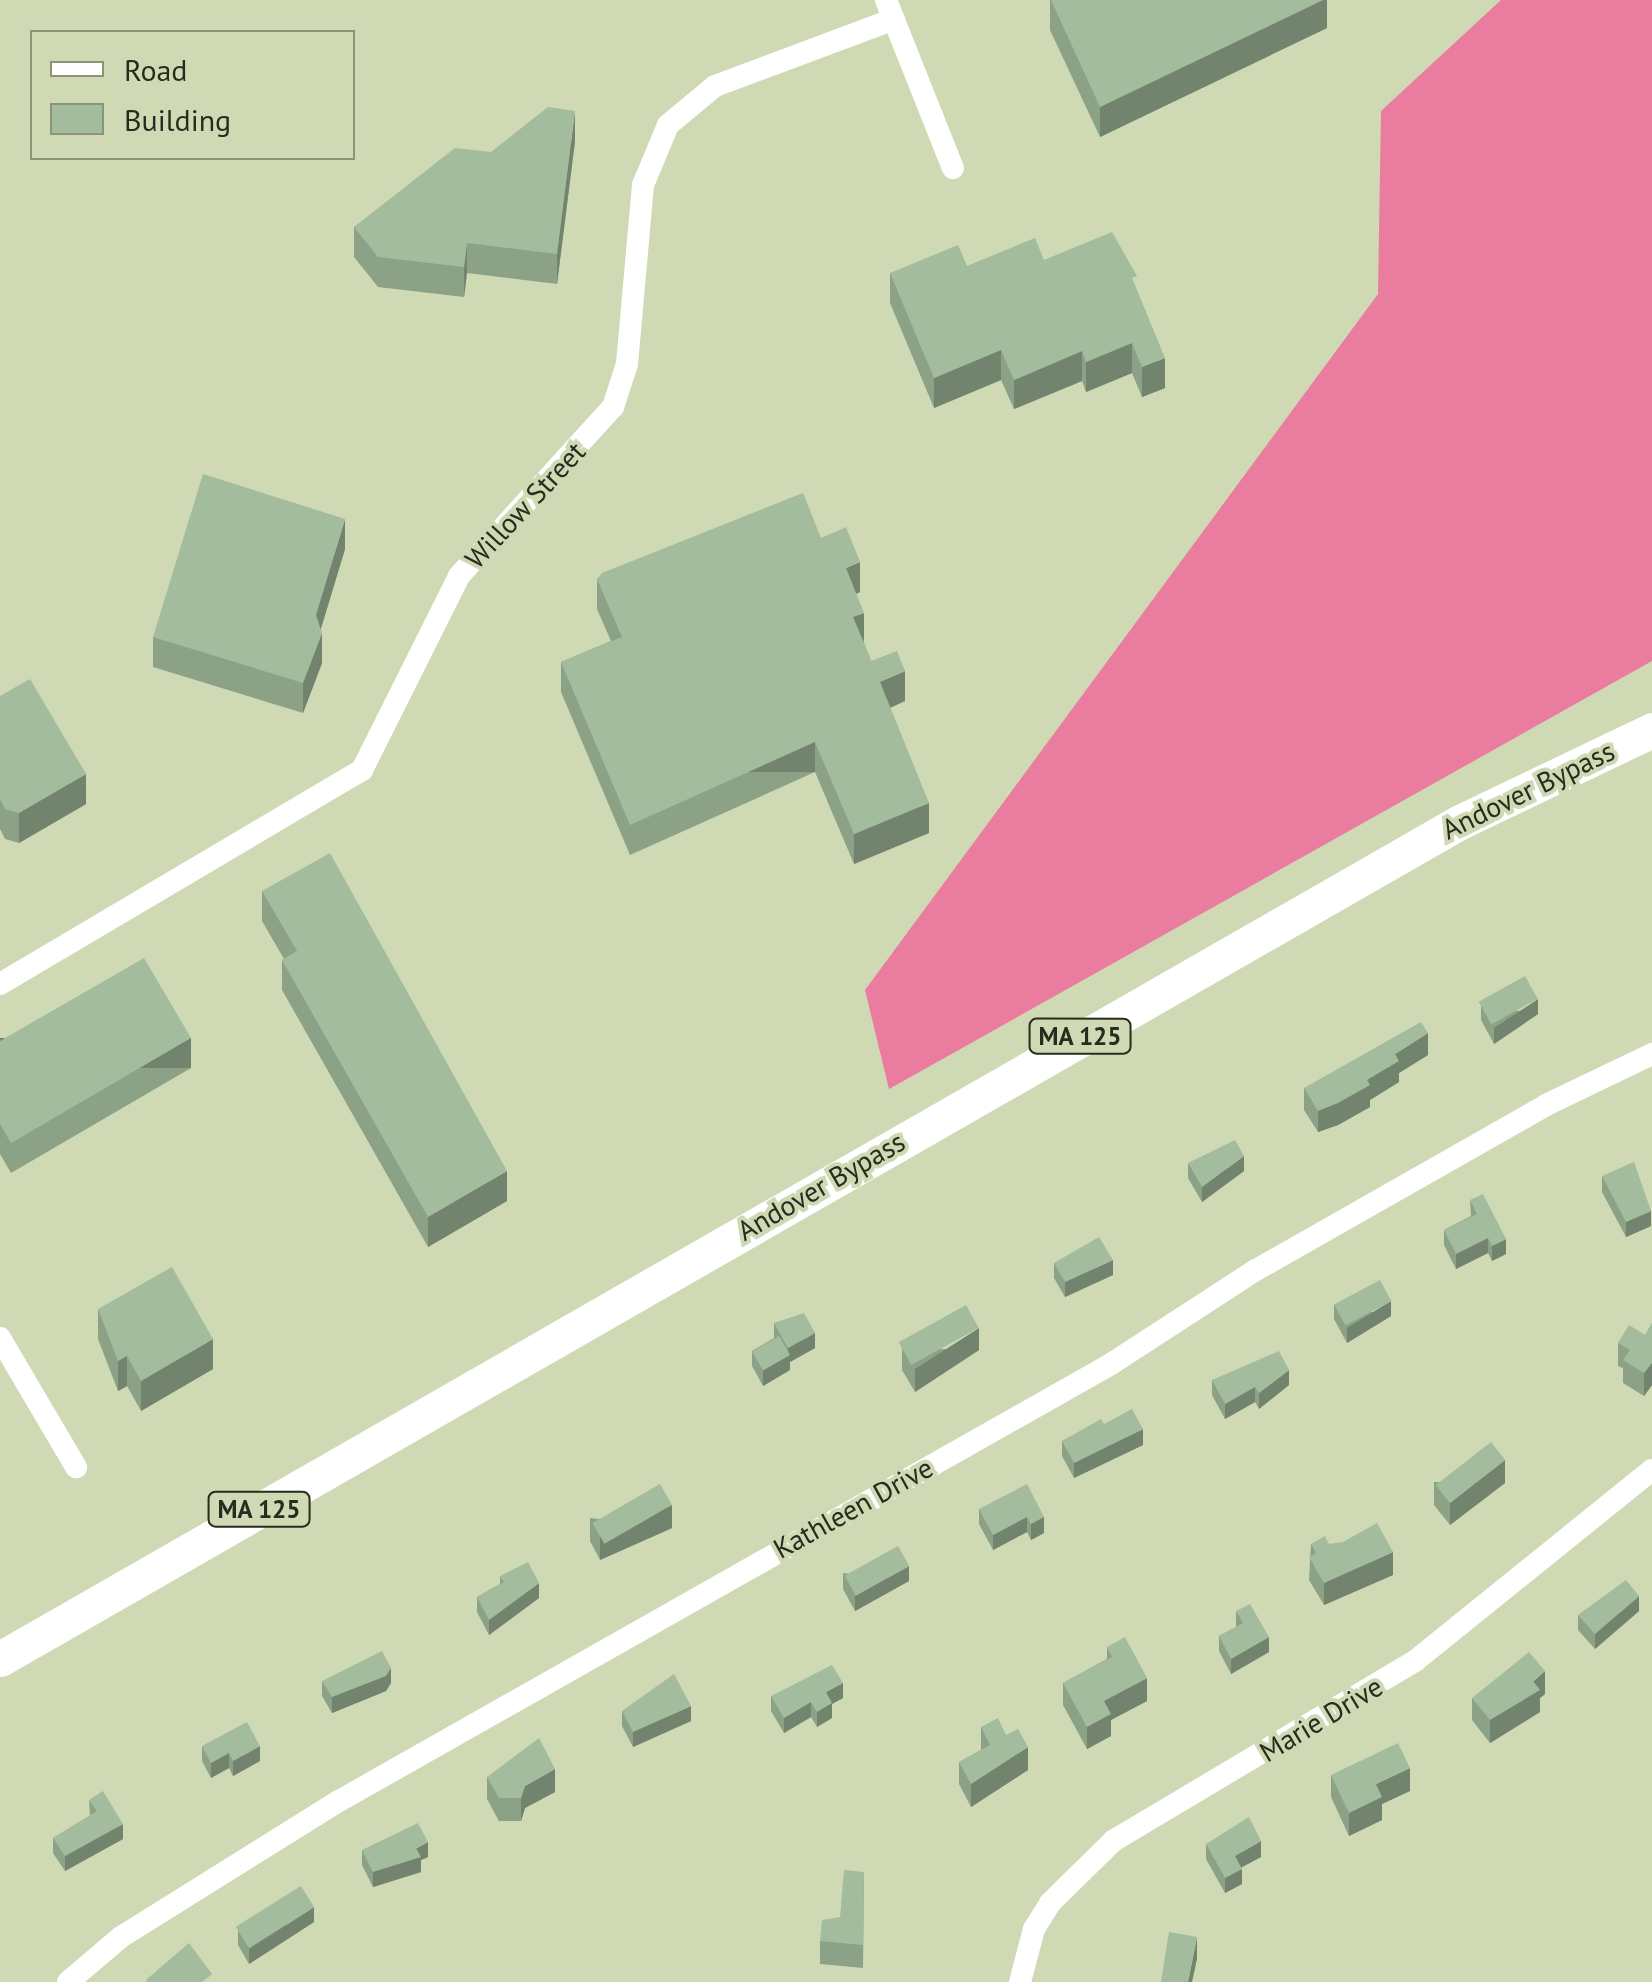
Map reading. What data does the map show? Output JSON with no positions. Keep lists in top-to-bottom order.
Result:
{
  "streets": {
    "main road": ["Andover Bypass", "MA 125"],
    "street": ["Willow Street", "Kathleen Drive", "Marie Drive"]
  },
  "legend": ["Road", "Building"]
}
